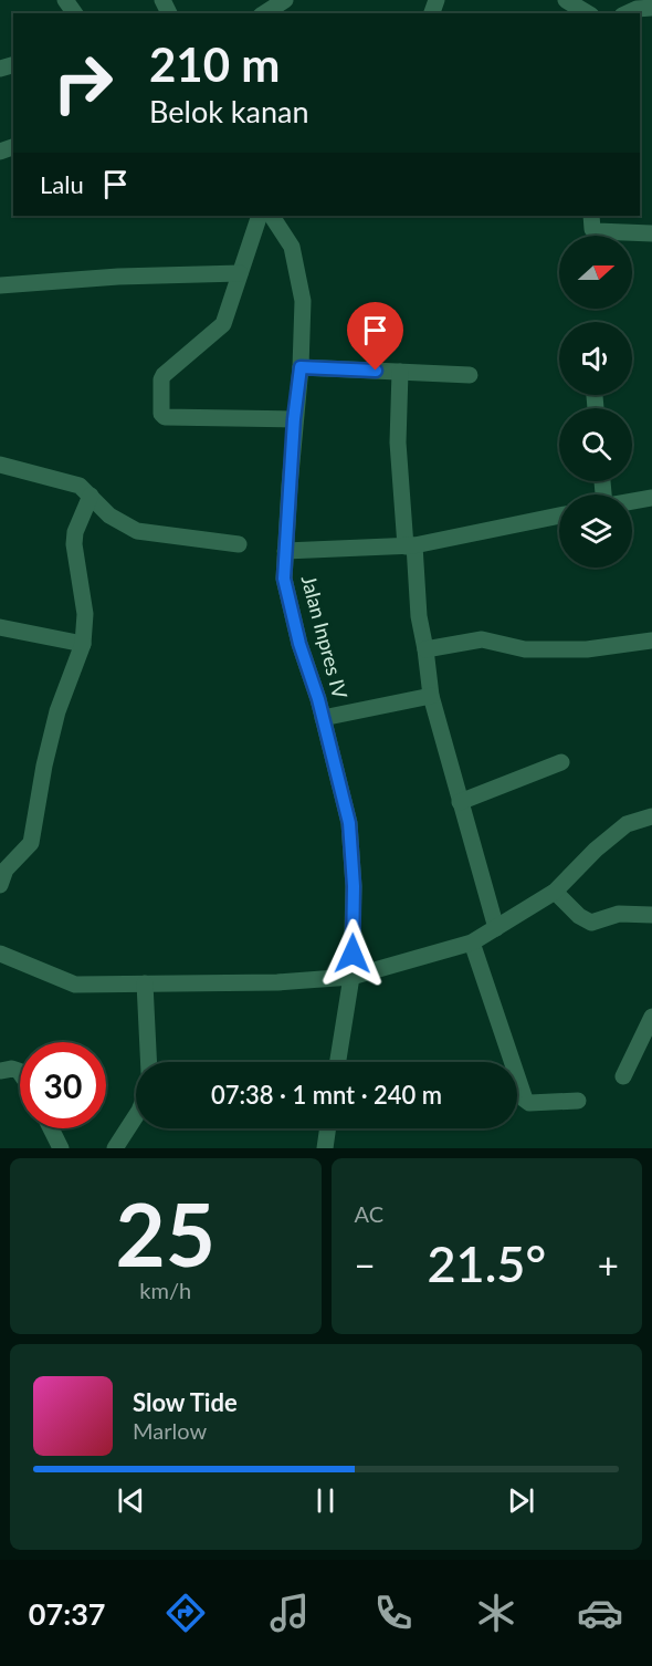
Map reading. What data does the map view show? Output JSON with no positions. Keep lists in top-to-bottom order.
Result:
{
  "streets": {
    "street": ["Jalan Inpres IV"]
  },
  "north": "right",
  "page": {
    "turn": ["210 m", "Belok kanan"],
    "then": "Lalu",
    "limit": "30",
    "trip": "07:38 · 1 mnt · 240 m",
    "tile": [
      ["25", "km/h"],
      "AC"
    ],
    "heat": ["−", "21.5°", "+"],
    "song": ["Slow Tide", "Marlow"],
    "tabs": "07:37"
  }
}
